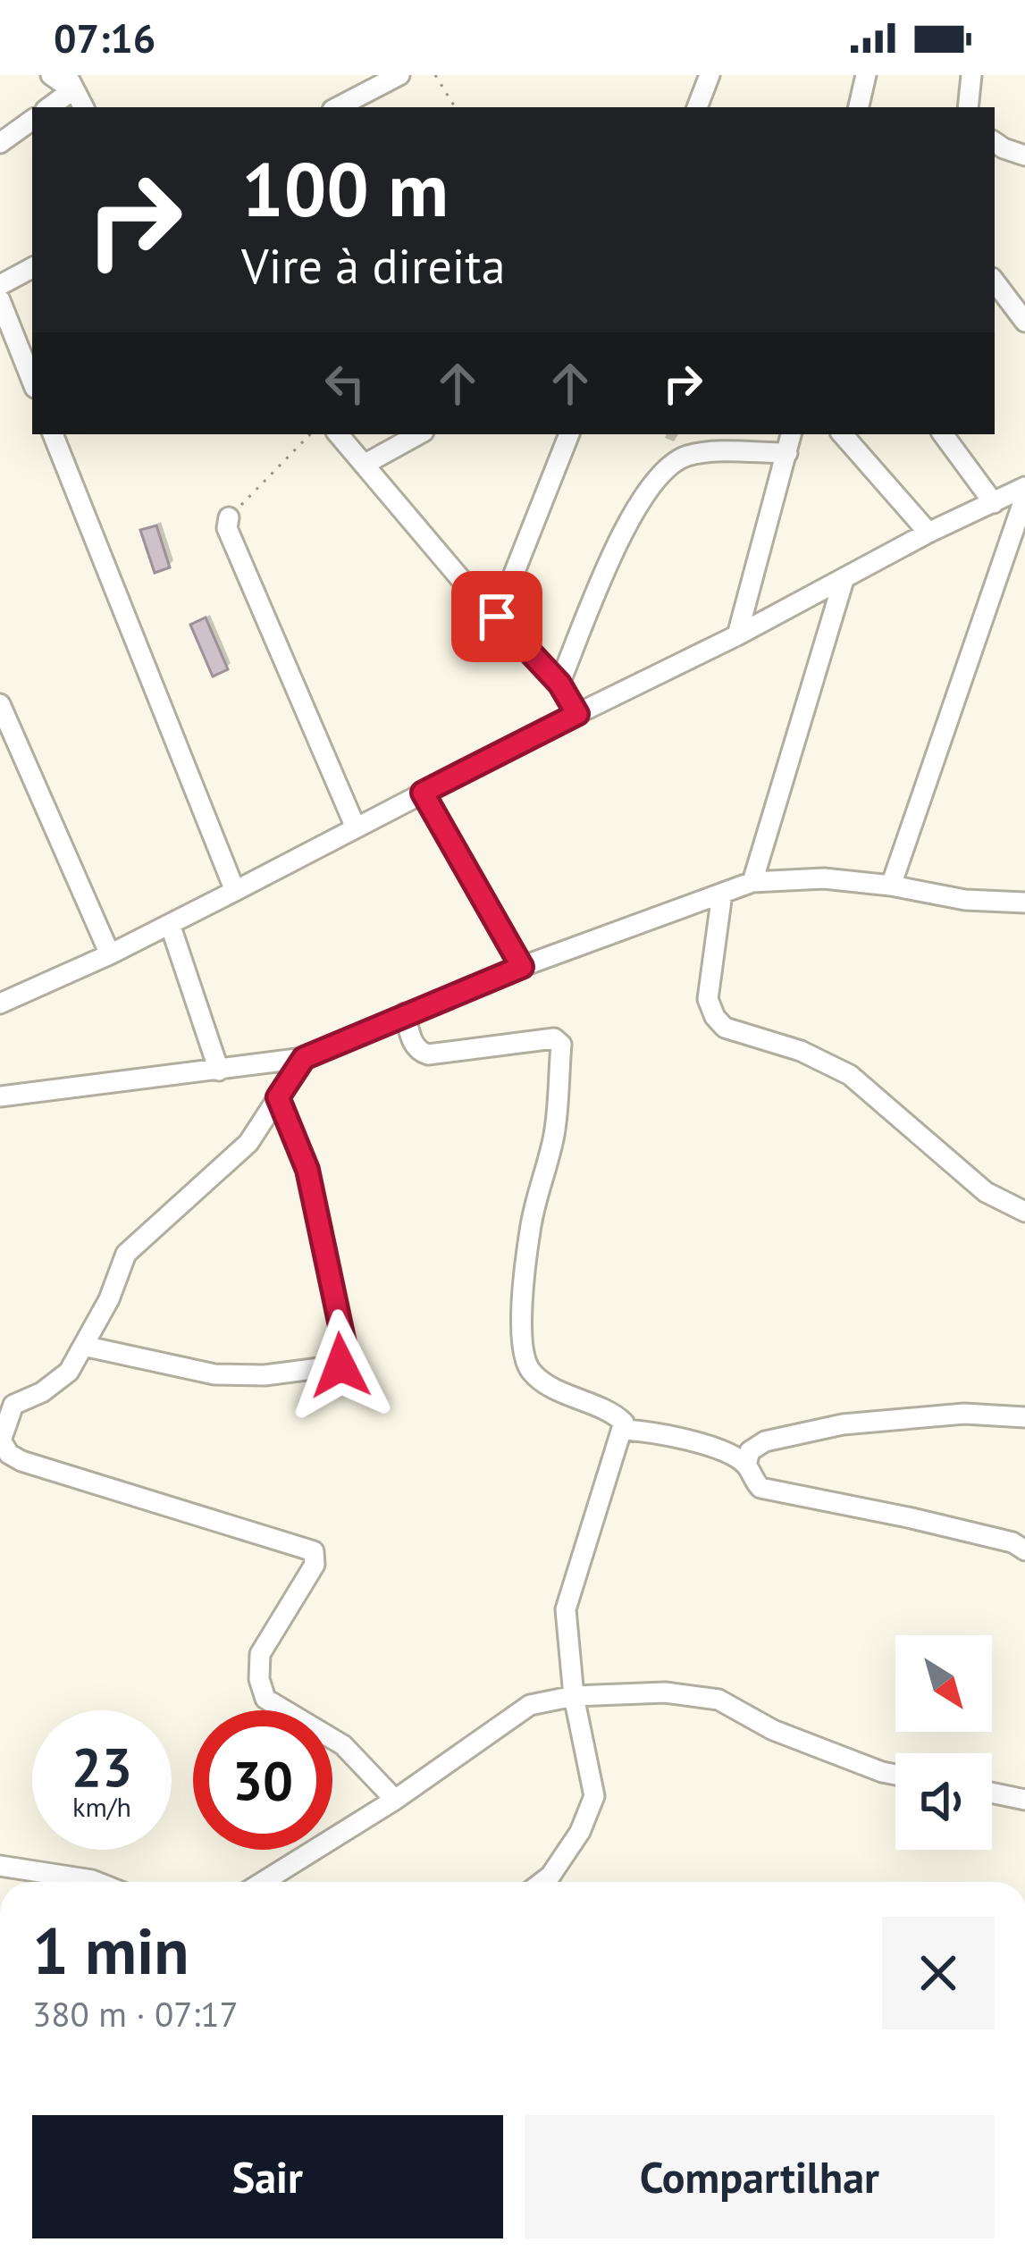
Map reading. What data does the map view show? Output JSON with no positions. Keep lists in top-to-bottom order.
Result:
{
  "north": "bottom right",
  "page": {
    "status": "07:16",
    "turn": ["100 m", "Vire à direita"],
    "speed": "23 km/h",
    "limit": "30",
    "heading": ["1 min", "380 m · 07:17"],
    "buttons": ["Sair", "Compartilhar"]
  }
}
